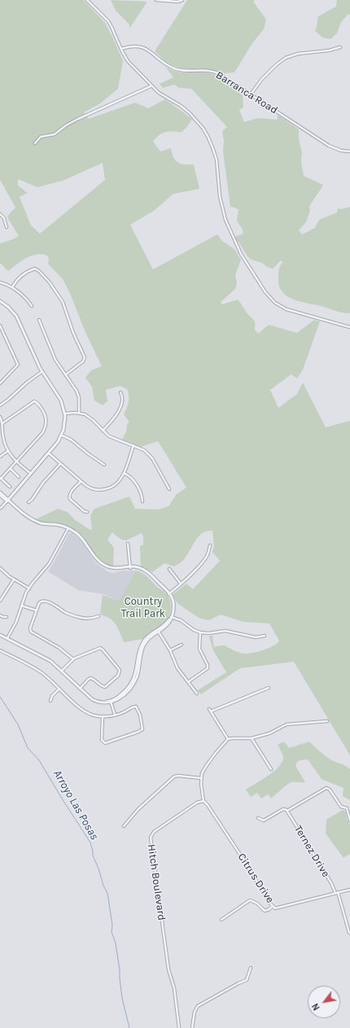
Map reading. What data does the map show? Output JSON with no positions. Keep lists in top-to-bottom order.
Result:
{
  "streets": {
    "street": [
      "Barranca Road",
      "Ternez Drive",
      "Citrus Drive",
      "Hitch Boulevard"
    ]
  },
  "crossings": [
    ["Ternez Drive", "Citrus Drive"],
    ["Citrus Drive", "Hitch Boulevard"]
  ],
  "water": ["Arroyo Las Posas"],
  "parks": ["Country Trail Park"],
  "north": "bottom left"
}
